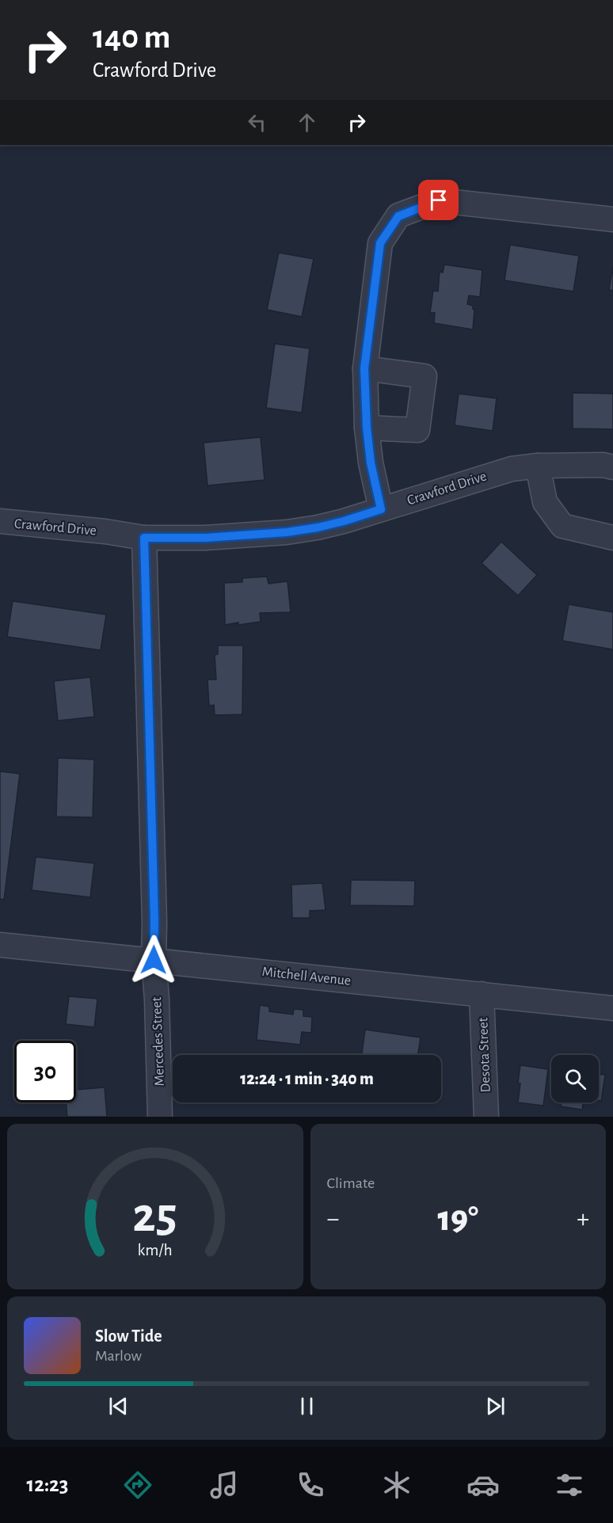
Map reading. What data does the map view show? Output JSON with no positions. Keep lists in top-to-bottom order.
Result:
{
  "streets": {
    "street": [
      "Crawford Drive",
      "Mitchell Avenue",
      "Mercedes Street",
      "Desota Street"
    ]
  },
  "crossings": [
    ["Crawford Drive", "Mercedes Street"],
    ["Mitchell Avenue", "Mercedes Street"],
    ["Mitchell Avenue", "Desota Street"]
  ],
  "page": {
    "turn": ["140 m", "Crawford Drive"],
    "limit": "30",
    "trip": "12:24 · 1 min · 340 m",
    "tile": "Climate",
    "heat": ["−", "19°", "+"],
    "song": ["Slow Tide", "Marlow"],
    "tabs": "12:23",
    "gauge": ["25", "km/h"]
  }
}
